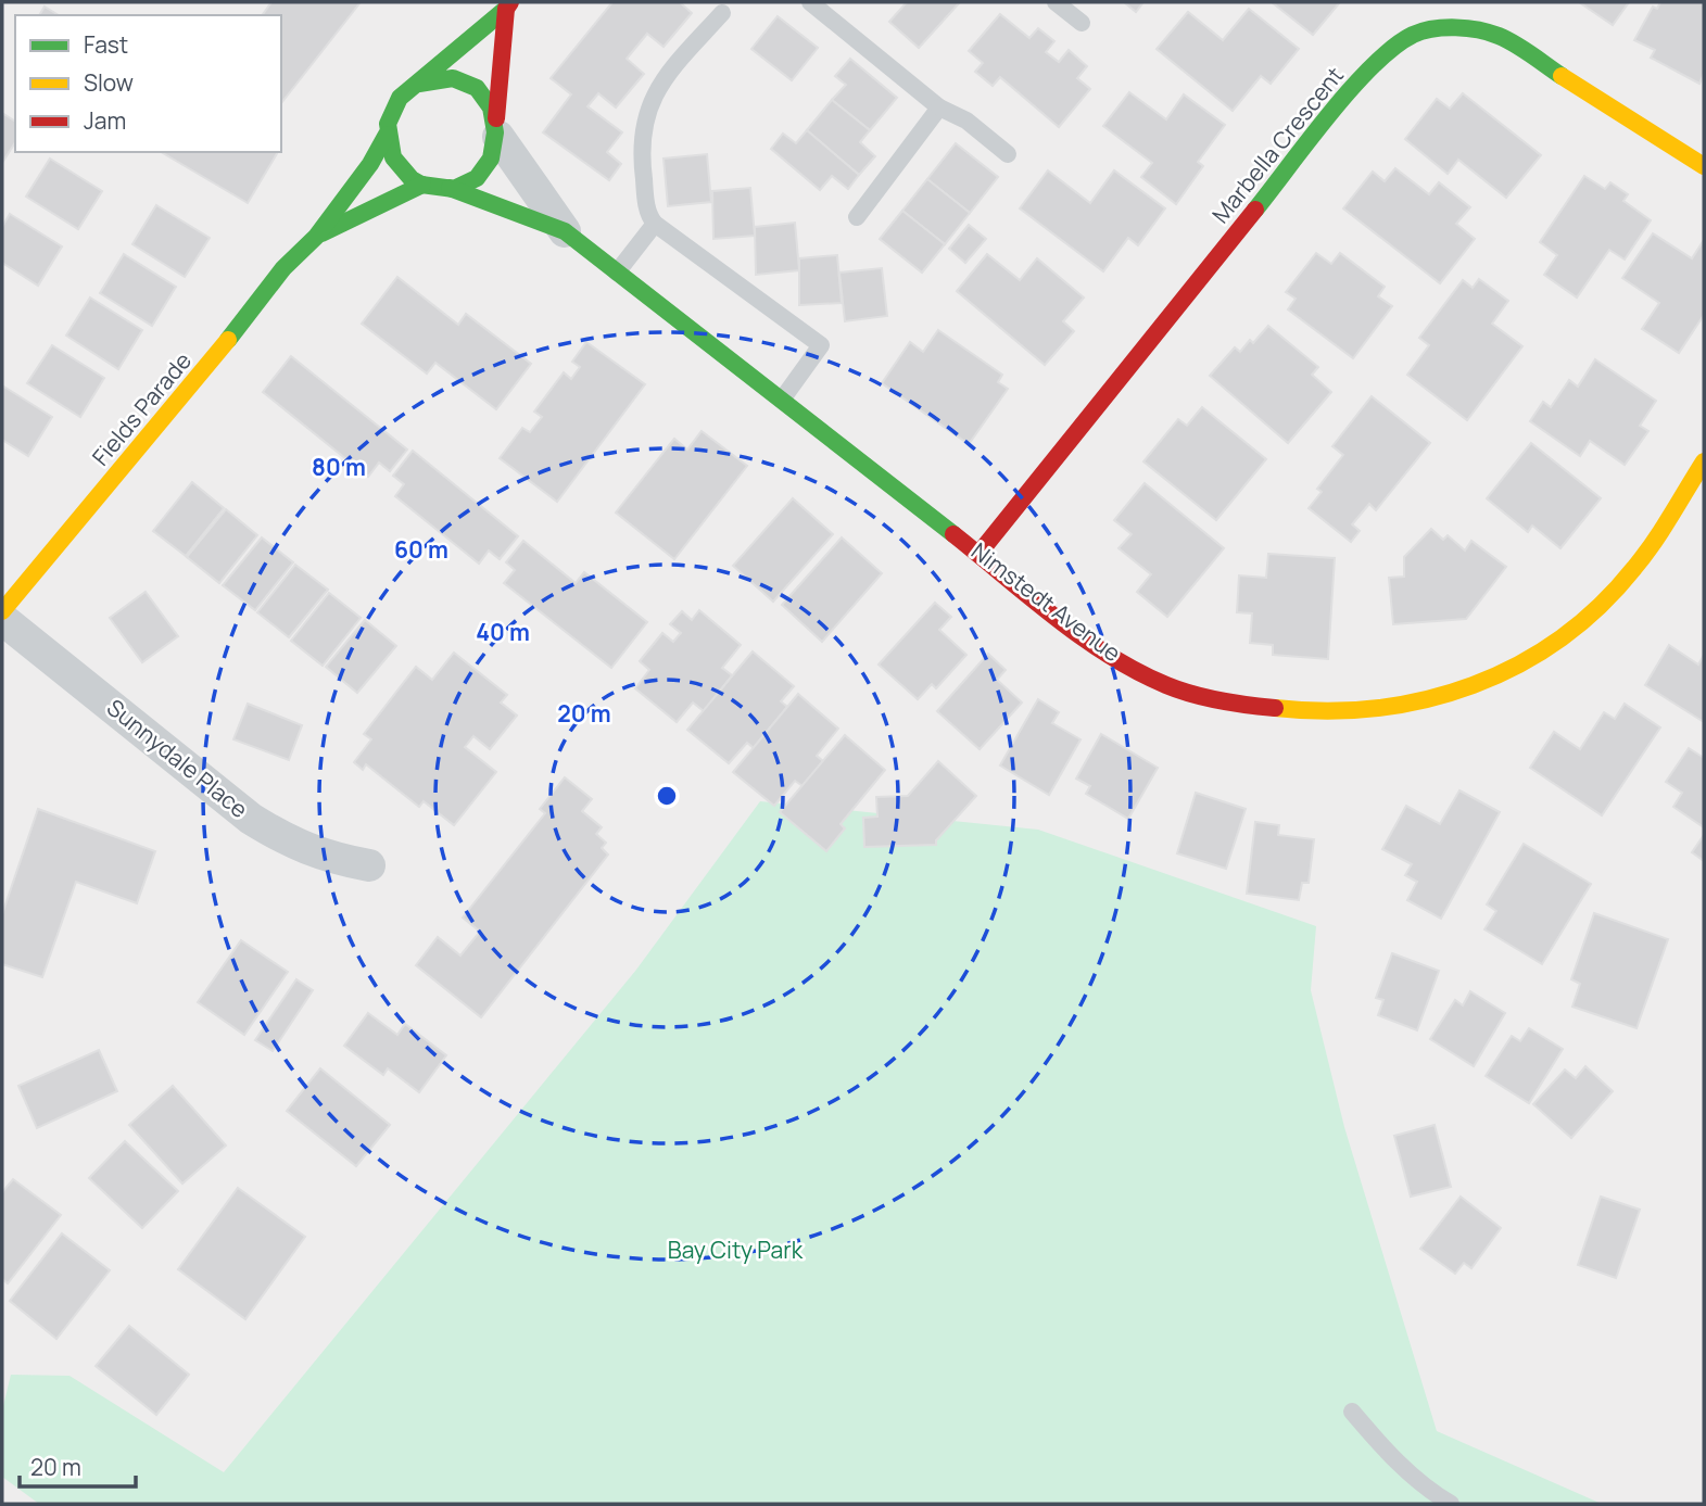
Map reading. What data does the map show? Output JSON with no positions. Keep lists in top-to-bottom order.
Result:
{
  "streets": {
    "street": [
      "Marbella Crescent",
      "Fields Parade",
      "Nimstedt Avenue",
      "Sunnydale Place"
    ]
  },
  "crossings": [
    ["Marbella Crescent", "Nimstedt Avenue"],
    ["Fields Parade", "Nimstedt Avenue"]
  ],
  "parks": ["Bay City Park"],
  "legend": ["Fast", "Slow", "Jam"],
  "scale_bar": "20 m",
  "rings": [
    "80 m",
    "60 m",
    "40 m",
    "20 m"
  ]
}
